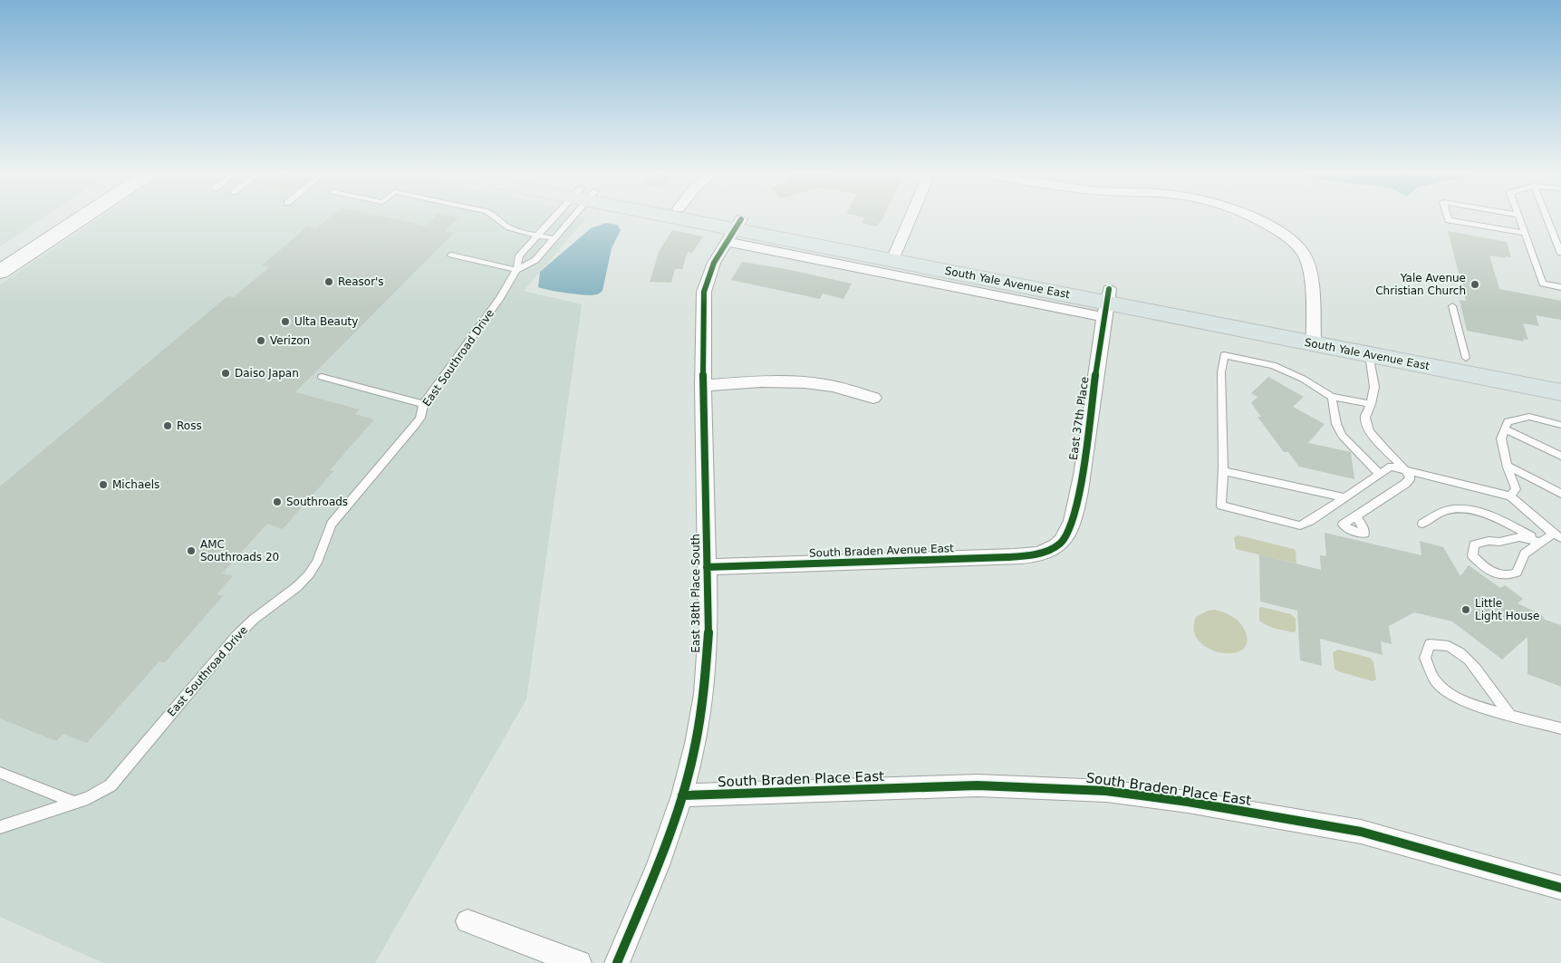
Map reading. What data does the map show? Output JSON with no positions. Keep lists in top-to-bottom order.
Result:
{
  "streets": {
    "main road": ["South Yale Avenue East"],
    "street": [
      "East 37th Place",
      "South Braden Avenue East",
      "East 38th Place South",
      "South Braden Place East"
    ],
    "lane": ["East Southroad Drive"]
  },
  "crossings": [
    ["South Yale Avenue East", "East 37th Place"],
    ["South Yale Avenue East", "East 38th Place South"],
    ["East 37th Place", "South Braden Avenue East"],
    ["South Braden Avenue East", "East 38th Place South"],
    ["East 38th Place South", "South Braden Place East"]
  ],
  "places": [
    "Reasor's",
    "Yale Avenue Christian Church",
    "Ulta Beauty",
    "Verizon",
    "Daiso Japan",
    "Ross",
    "Michaels",
    "Southroads",
    "AMC Southroads 20",
    "Little Light House"
  ]
}
